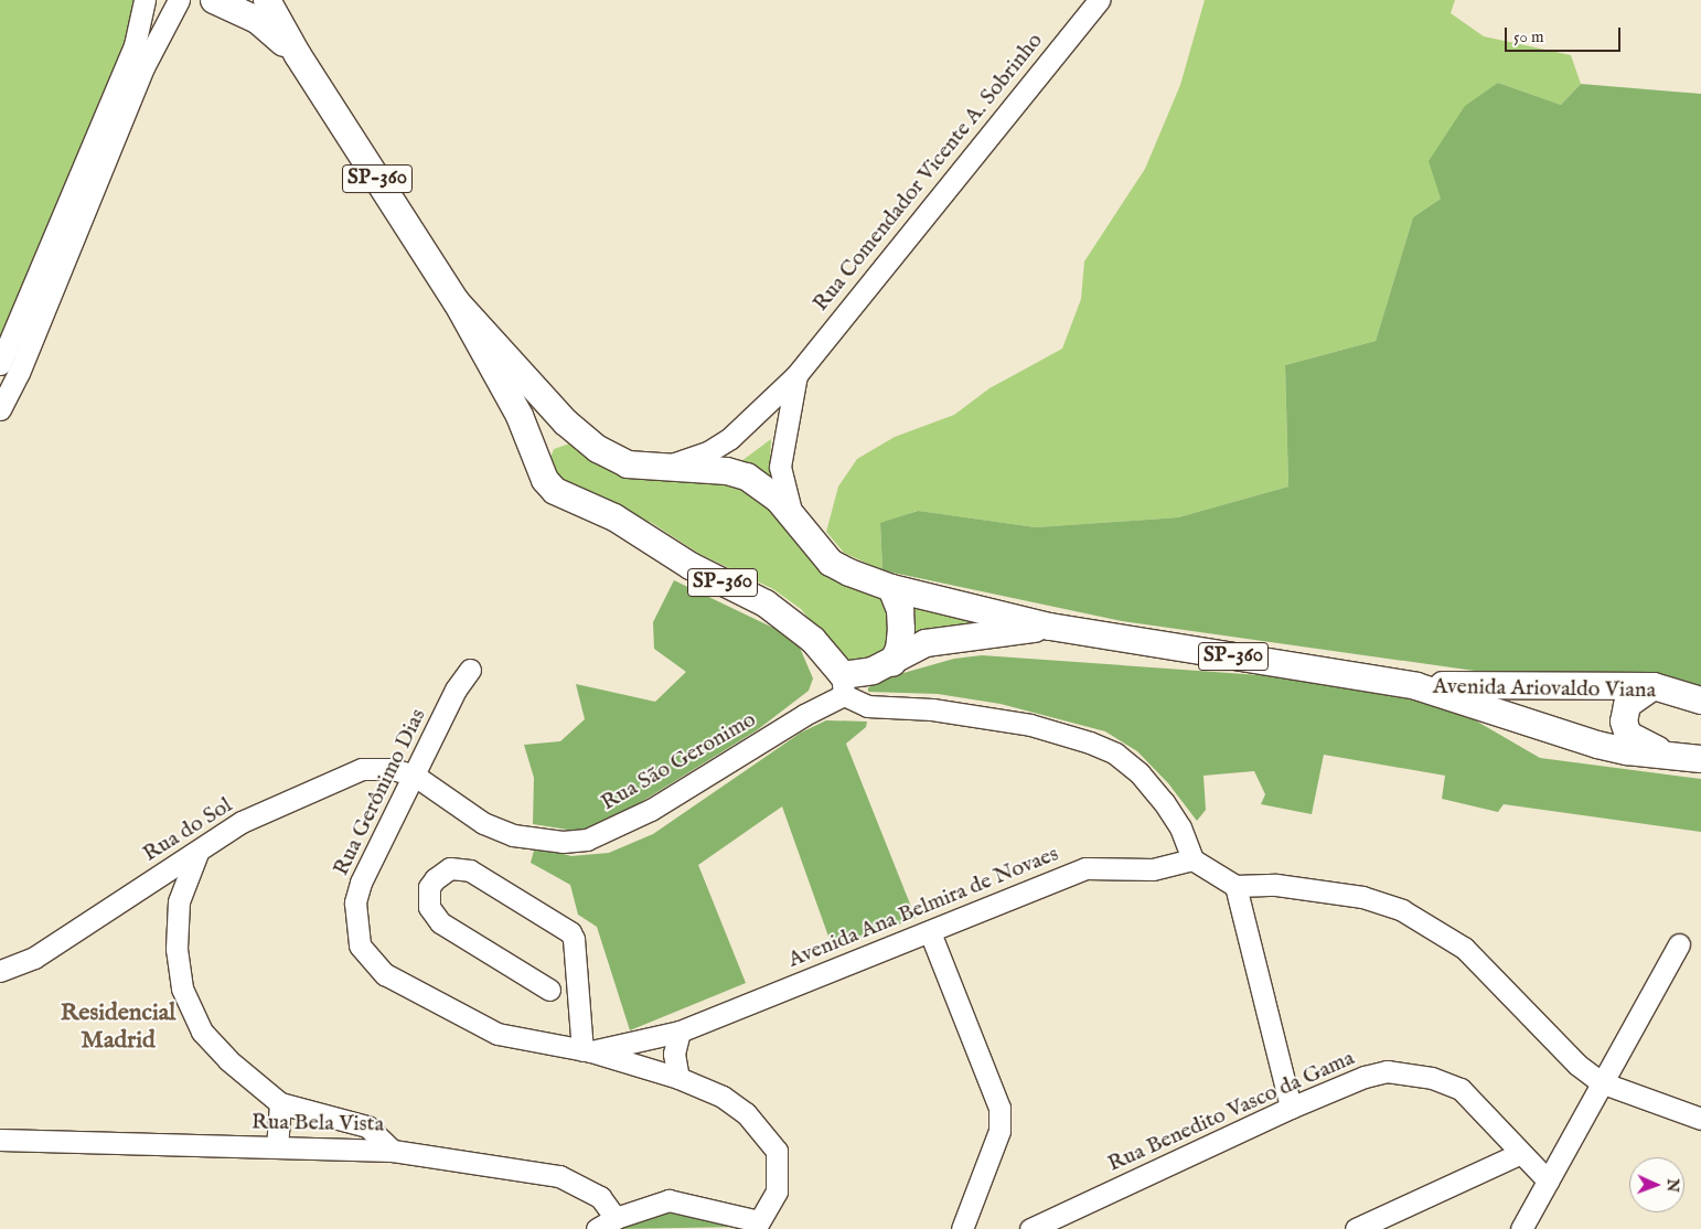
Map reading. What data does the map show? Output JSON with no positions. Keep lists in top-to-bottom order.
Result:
{
  "streets": {
    "main road": ["SP-360", "Avenida Ariovaldo Viana"],
    "street": [
      "Rua Comendador Vicente A. Sobrinho",
      "Rua São Geronimo",
      "Rua Gerônimo Dias",
      "Rua do Sol",
      "Avenida Ana Belmira de Novaes",
      "Rua Benedito Vasco da Gama",
      "Rua Bela Vista"
    ]
  },
  "crossings": [
    ["Rua Comendador Vicente A. Sobrinho", "SP-360"],
    ["SP-360", "Avenida Ariovaldo Viana"],
    ["SP-360", "Rua São Geronimo"],
    ["Rua São Geronimo", "Rua Gerônimo Dias"],
    ["Rua São Geronimo", "Rua do Sol"],
    ["Rua Gerônimo Dias", "Rua do Sol"],
    ["Rua Gerônimo Dias", "Avenida Ana Belmira de Novaes"]
  ],
  "districts": ["Residencial Madrid"],
  "scale_bar": "50 m",
  "north": "right"
}
